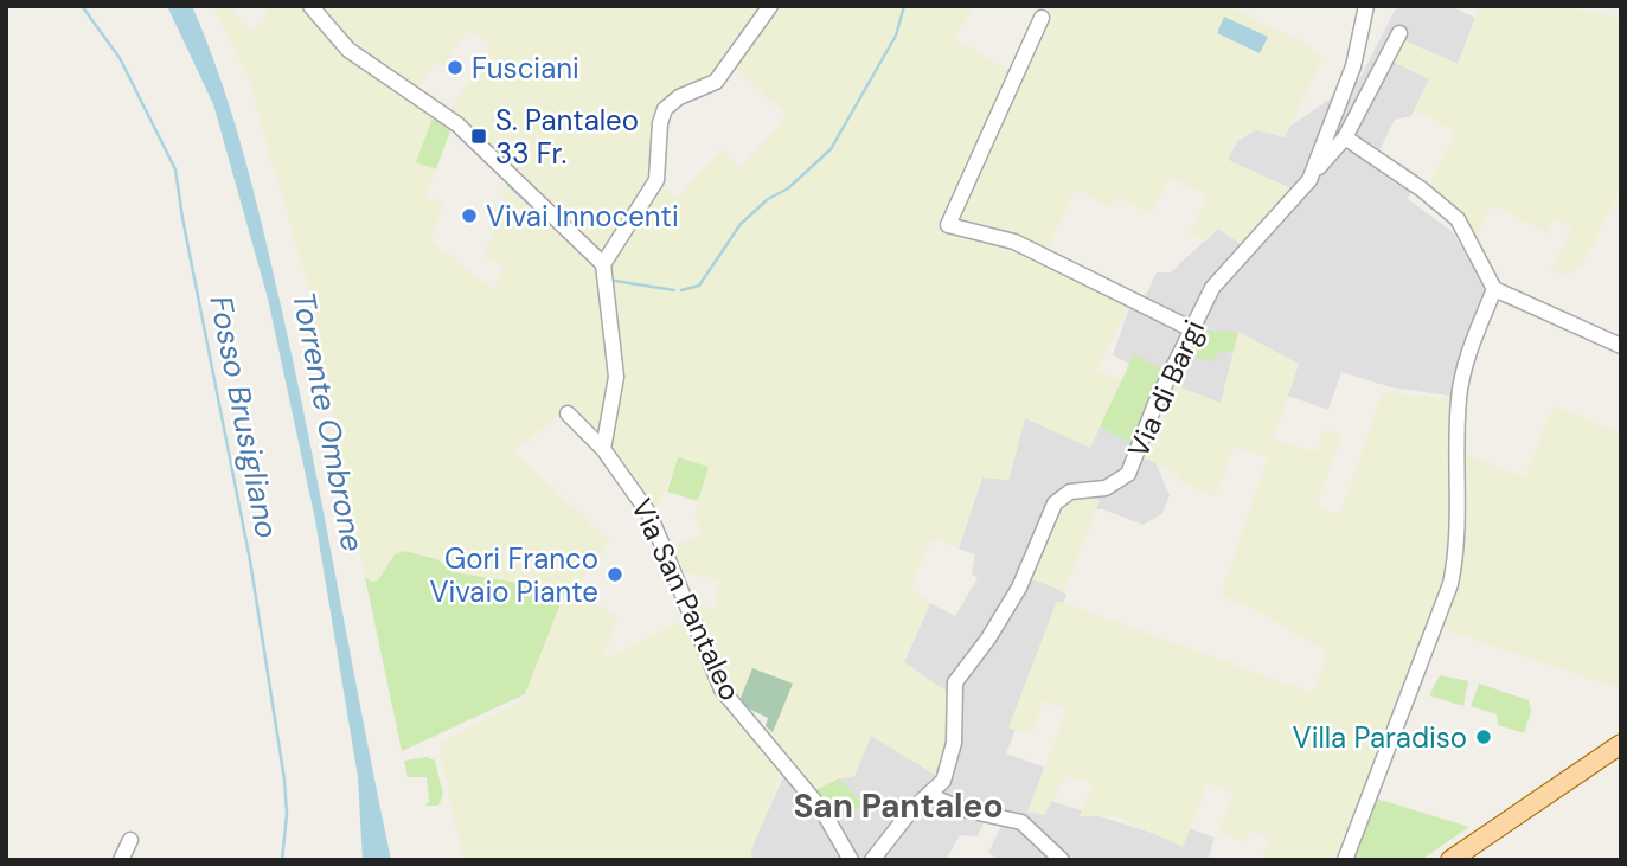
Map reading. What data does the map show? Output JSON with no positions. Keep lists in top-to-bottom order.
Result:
{
  "streets": {
    "street": ["Via di Bargi", "Via San Pantaleo"]
  },
  "districts": ["San Pantaleo"],
  "water": ["Fosso Brusigliano", "Torrente Ombrone"],
  "places": {
    "other": [
      "Fusciani",
      "Vivai Innocenti",
      "Gori Franco Vivaio Piante",
      "Villa Paradiso"
    ],
    "transit": ["S. Pantaleo 33 Fr."]
  }
}
